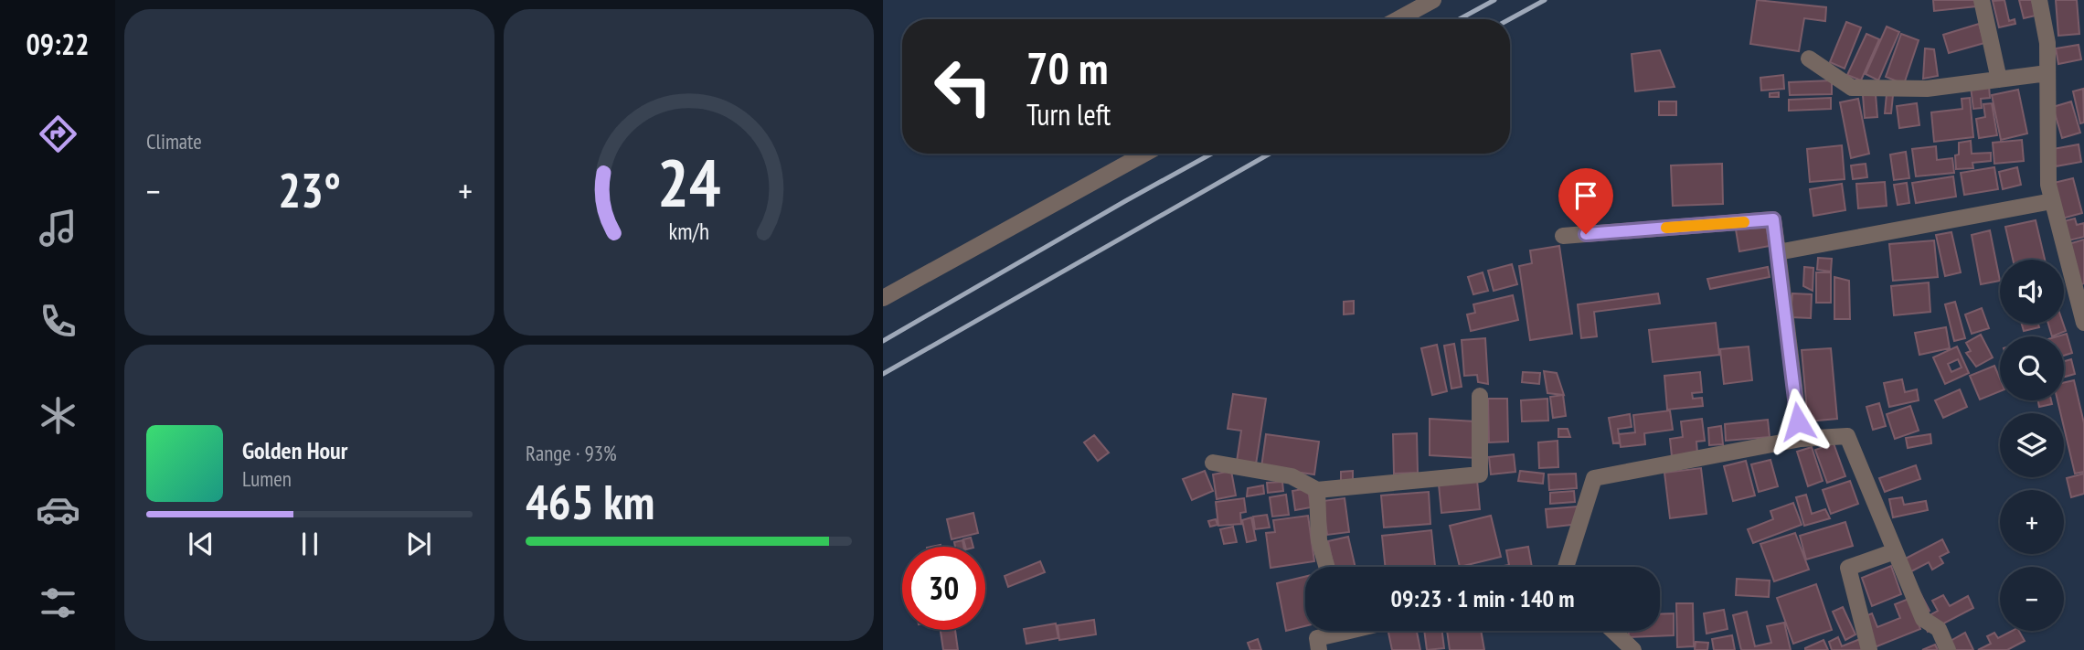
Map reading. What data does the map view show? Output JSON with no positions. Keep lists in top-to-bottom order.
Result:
{
  "page": {
    "tabs": "09:22",
    "tile": [
      "Climate",
      ["Range · 93%", "465 km"]
    ],
    "turn": ["70 m", "Turn left"],
    "heat": ["−", "23°", "+"],
    "map_buttons": ["+", "−"],
    "song": ["Golden Hour", "Lumen"],
    "limit": "30",
    "trip": "09:23 · 1 min · 140 m",
    "gauge": ["24", "km/h"]
  }
}
